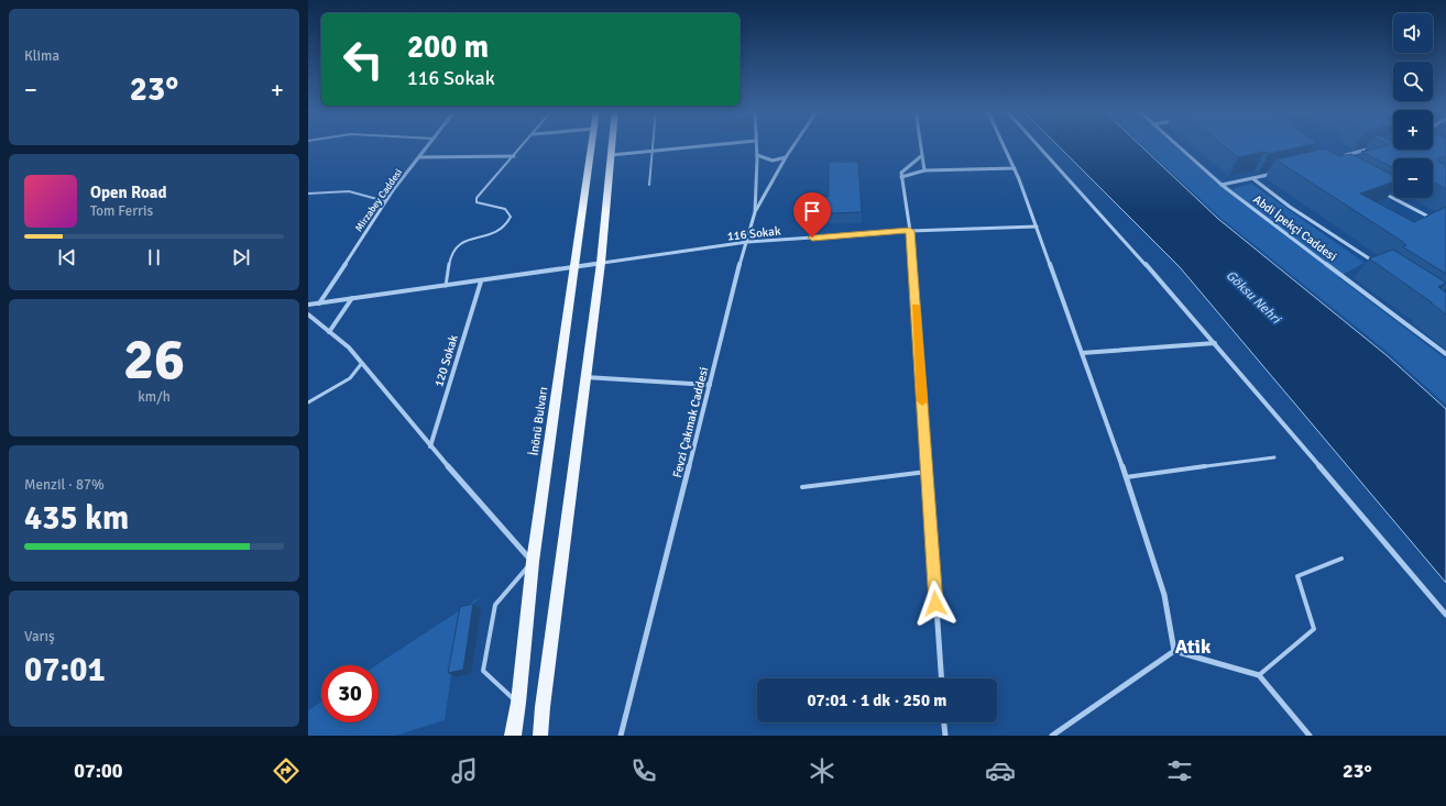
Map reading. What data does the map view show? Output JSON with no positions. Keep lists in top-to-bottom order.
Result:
{
  "streets": {
    "main road": ["İnönü Bulvarı"],
    "street": [
      "Mirzabey Caddesi",
      "Abdi İpekçi Caddesi",
      "116 Sokak",
      "120 Sokak",
      "Fevzi Çakmak Caddesi"
    ]
  },
  "crossings": [
    ["Mirzabey Caddesi", "116 Sokak"],
    ["116 Sokak", "120 Sokak"],
    ["116 Sokak", "İnönü Bulvarı"],
    ["116 Sokak", "Fevzi Çakmak Caddesi"]
  ],
  "districts": ["Atik"],
  "water": ["Göksu Nehri"],
  "page": {
    "tile": [
      "Klima",
      ["26", "km/h"],
      ["Menzil · 87%", "435 km"],
      ["Varış", "07:01"]
    ],
    "map_buttons": ["+", "−"],
    "turn": ["200 m", "116 Sokak"],
    "heat": ["−", "23°", "+"],
    "song": ["Open Road", "Tom Ferris"],
    "limit": "30",
    "trip": "07:01 · 1 dk · 250 m",
    "tabs": ["07:00", "23°"]
  }
}
